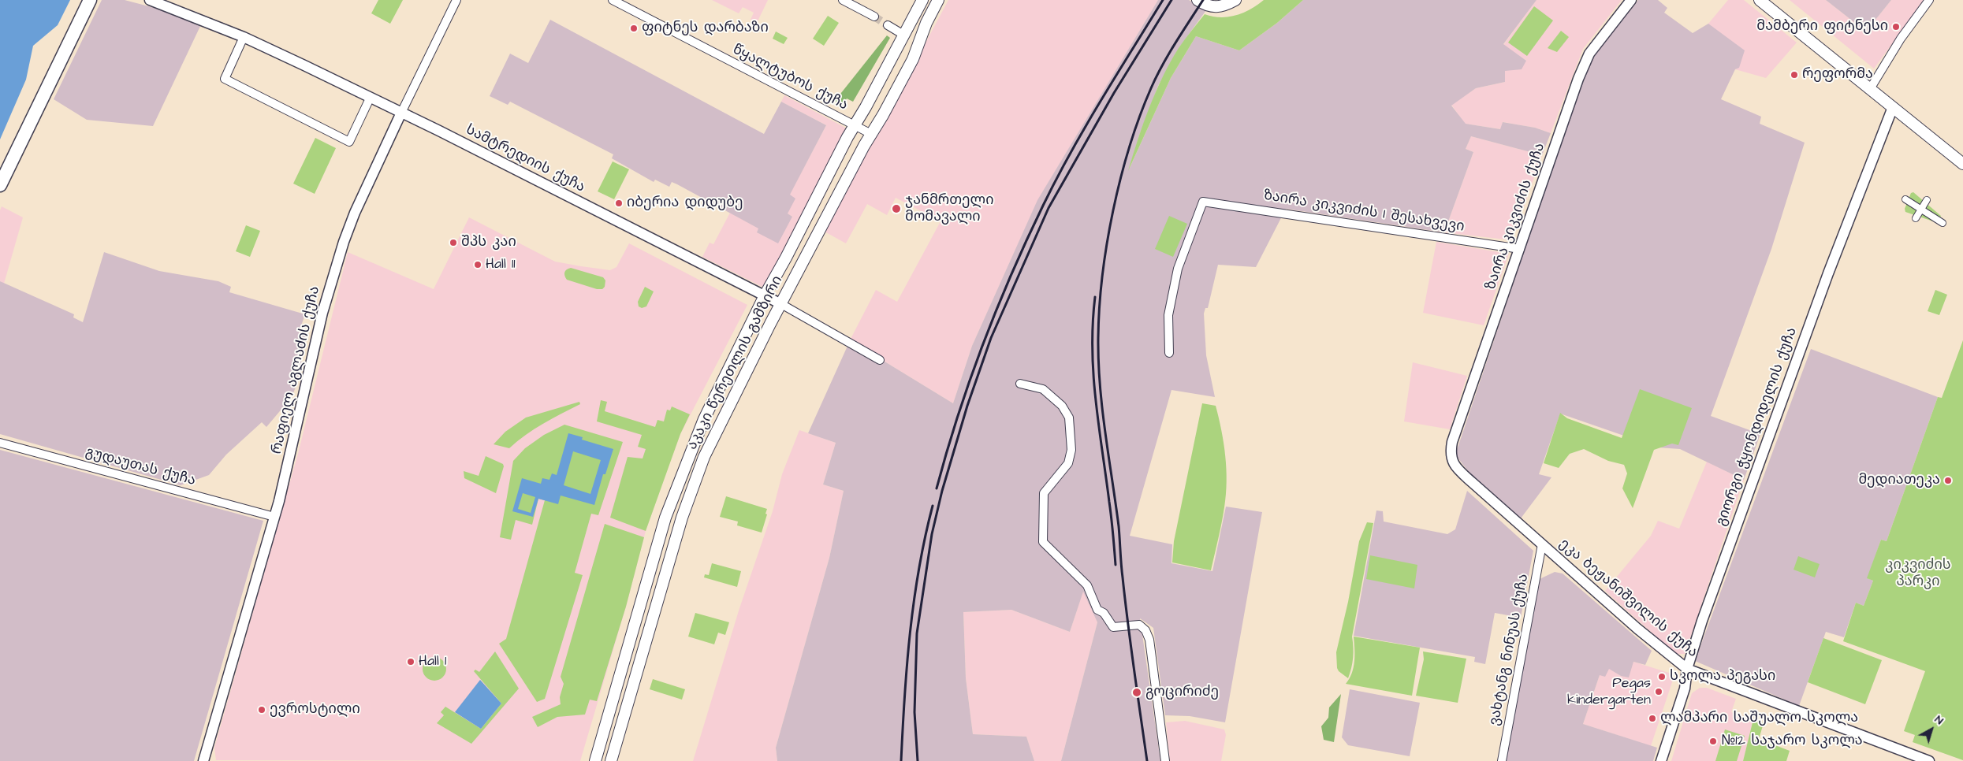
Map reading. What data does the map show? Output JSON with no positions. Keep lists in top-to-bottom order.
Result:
{
  "streets": {
    "main road": ["აკაკი წერეთლის გამზირი"],
    "street": [
      "წყალტუბოს ქუჩა",
      "სამტრედიის ქუჩა",
      "ზაირა კიკვიძის I შესახვევი",
      "ზაირა კიკვიძის ქუჩა",
      "რაფიელ აგლაძის ქუჩა",
      "გიორგი ჭყონდიდელის ქუჩა",
      "გუდაუთას ქუჩა",
      "ეკა ბეჟანიშვილის ქუჩა",
      "ვახტანგ ნინუას ქუჩა"
    ]
  },
  "crossings": [
    ["წყალტუბოს ქუჩა", "აკაკი წერეთლის გამზირი"],
    ["სამტრედიის ქუჩა", "აკაკი წერეთლის გამზირი"],
    ["სამტრედიის ქუჩა", "რაფიელ აგლაძის ქუჩა"],
    ["ზაირა კიკვიძის I შესახვევი", "ზაირა კიკვიძის ქუჩა"],
    ["ზაირა კიკვიძის ქუჩა", "ეკა ბეჟანიშვილის ქუჩა"],
    ["რაფიელ აგლაძის ქუჩა", "გუდაუთას ქუჩა"],
    ["გიორგი ჭყონდიდელის ქუჩა", "ეკა ბეჟანიშვილის ქუჩა"],
    ["ეკა ბეჟანიშვილის ქუჩა", "ვახტანგ ნინუას ქუჩა"]
  ],
  "parks": ["კიკვიძის პარკი"],
  "places": [
    "მამბერი ფიტნესი",
    "ფიტნეს დარბაზი",
    "რეფორმა",
    "იბერია დიდუბე",
    "ჯანმრთელი მომავალი",
    "შპს კაი",
    "Hall 11",
    "მედიათეკა",
    "Hall 1",
    "სკოლა პეგასი",
    "Pegas kindergarten",
    "გოცირიძე",
    "ევროსტილი",
    "ლამპარი საშუალო სკოლა",
    "№12 საჯარო სკოლა"
  ],
  "north": "top right"
}
